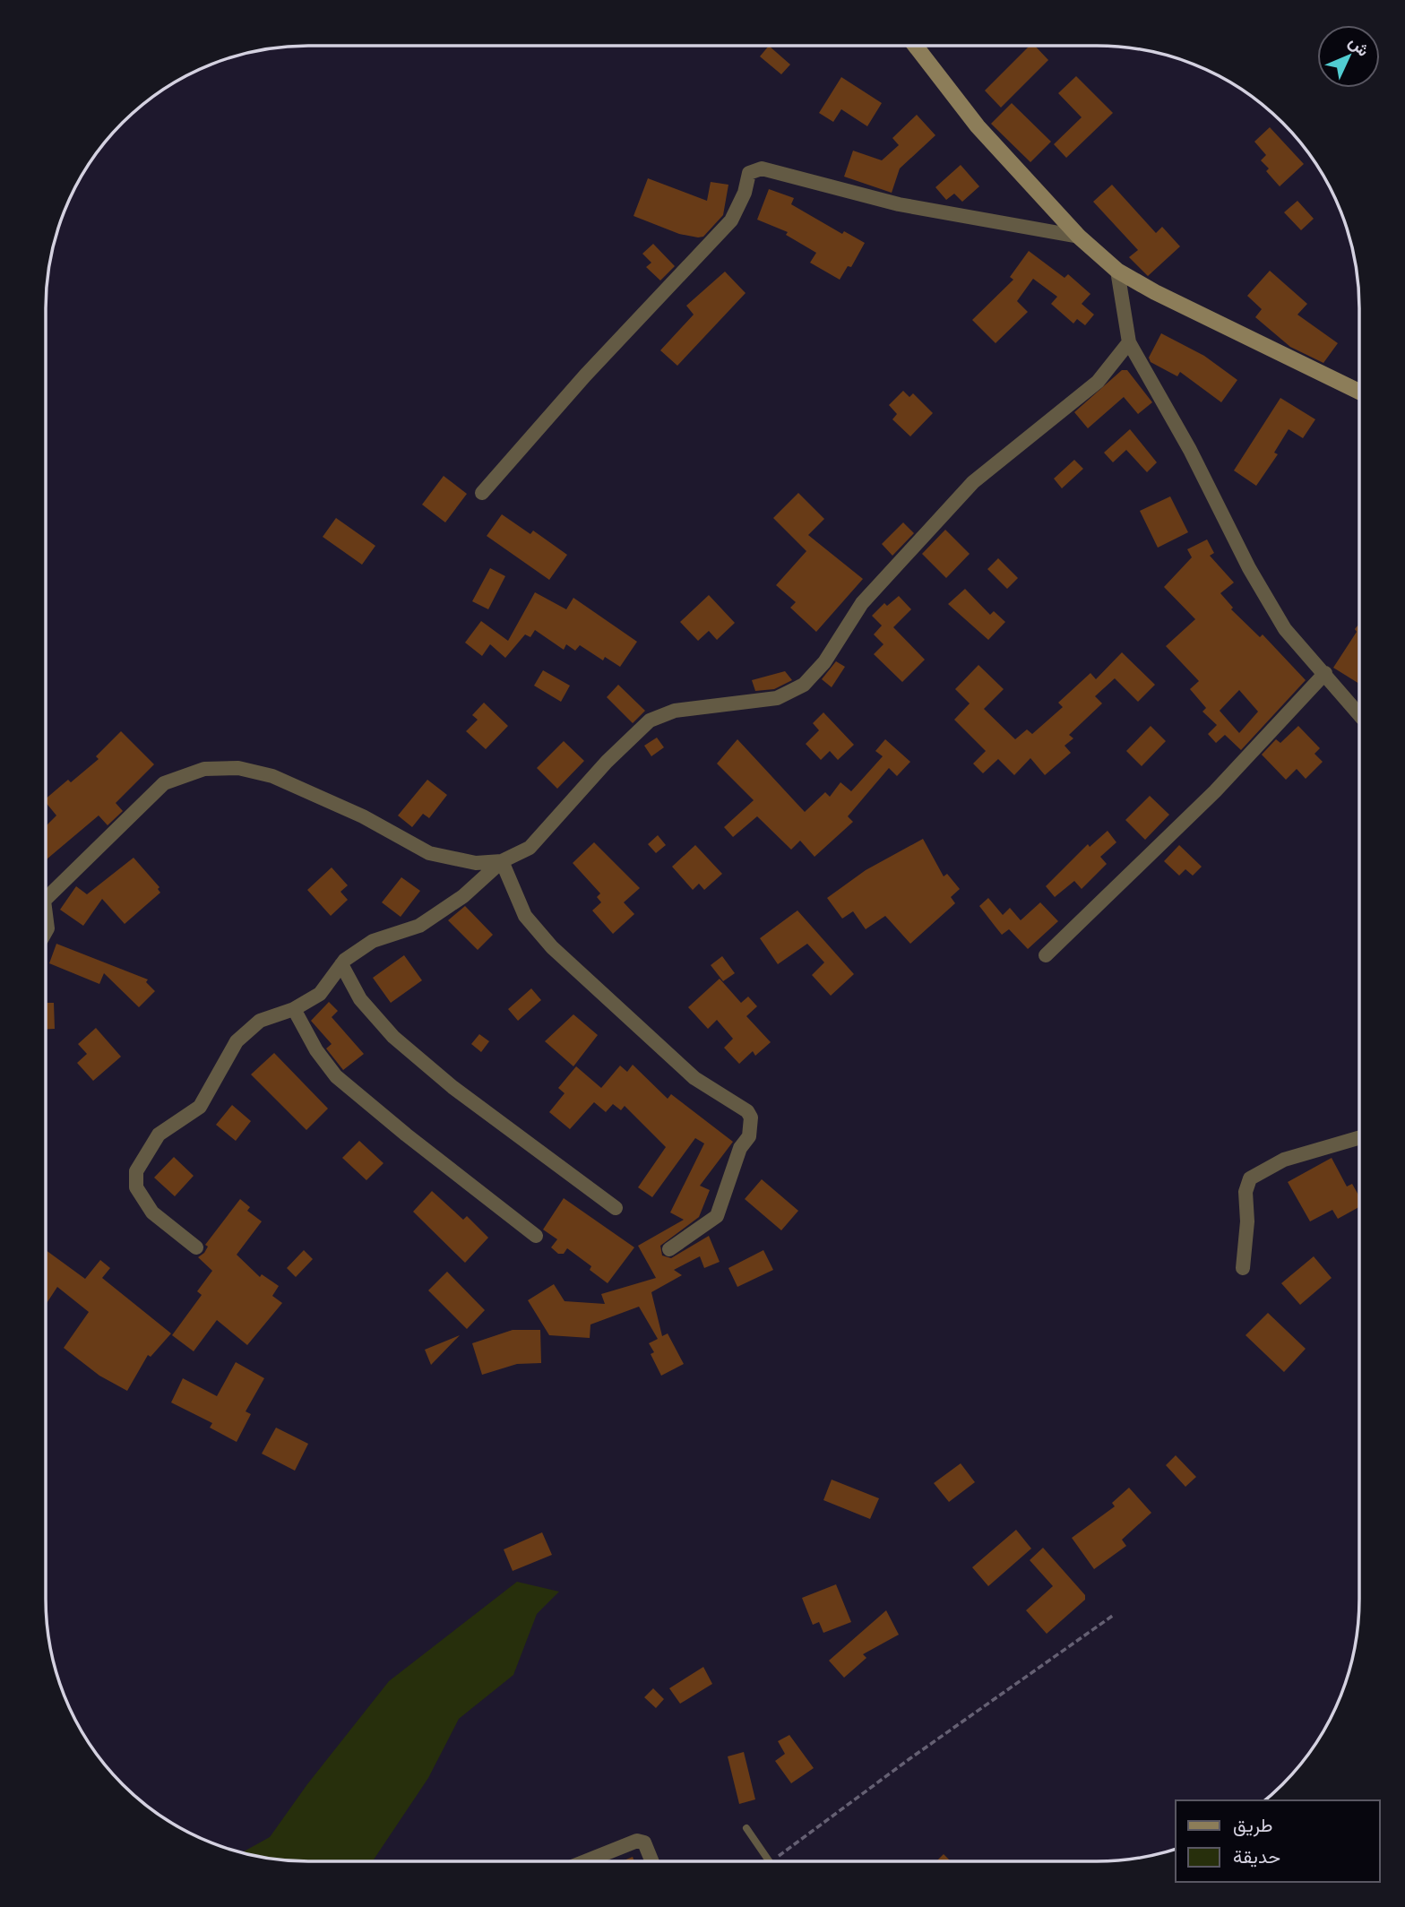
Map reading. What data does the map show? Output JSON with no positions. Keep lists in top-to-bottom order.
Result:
{
  "legend": ["طريق", "حديقة"],
  "north": "top right"
}
